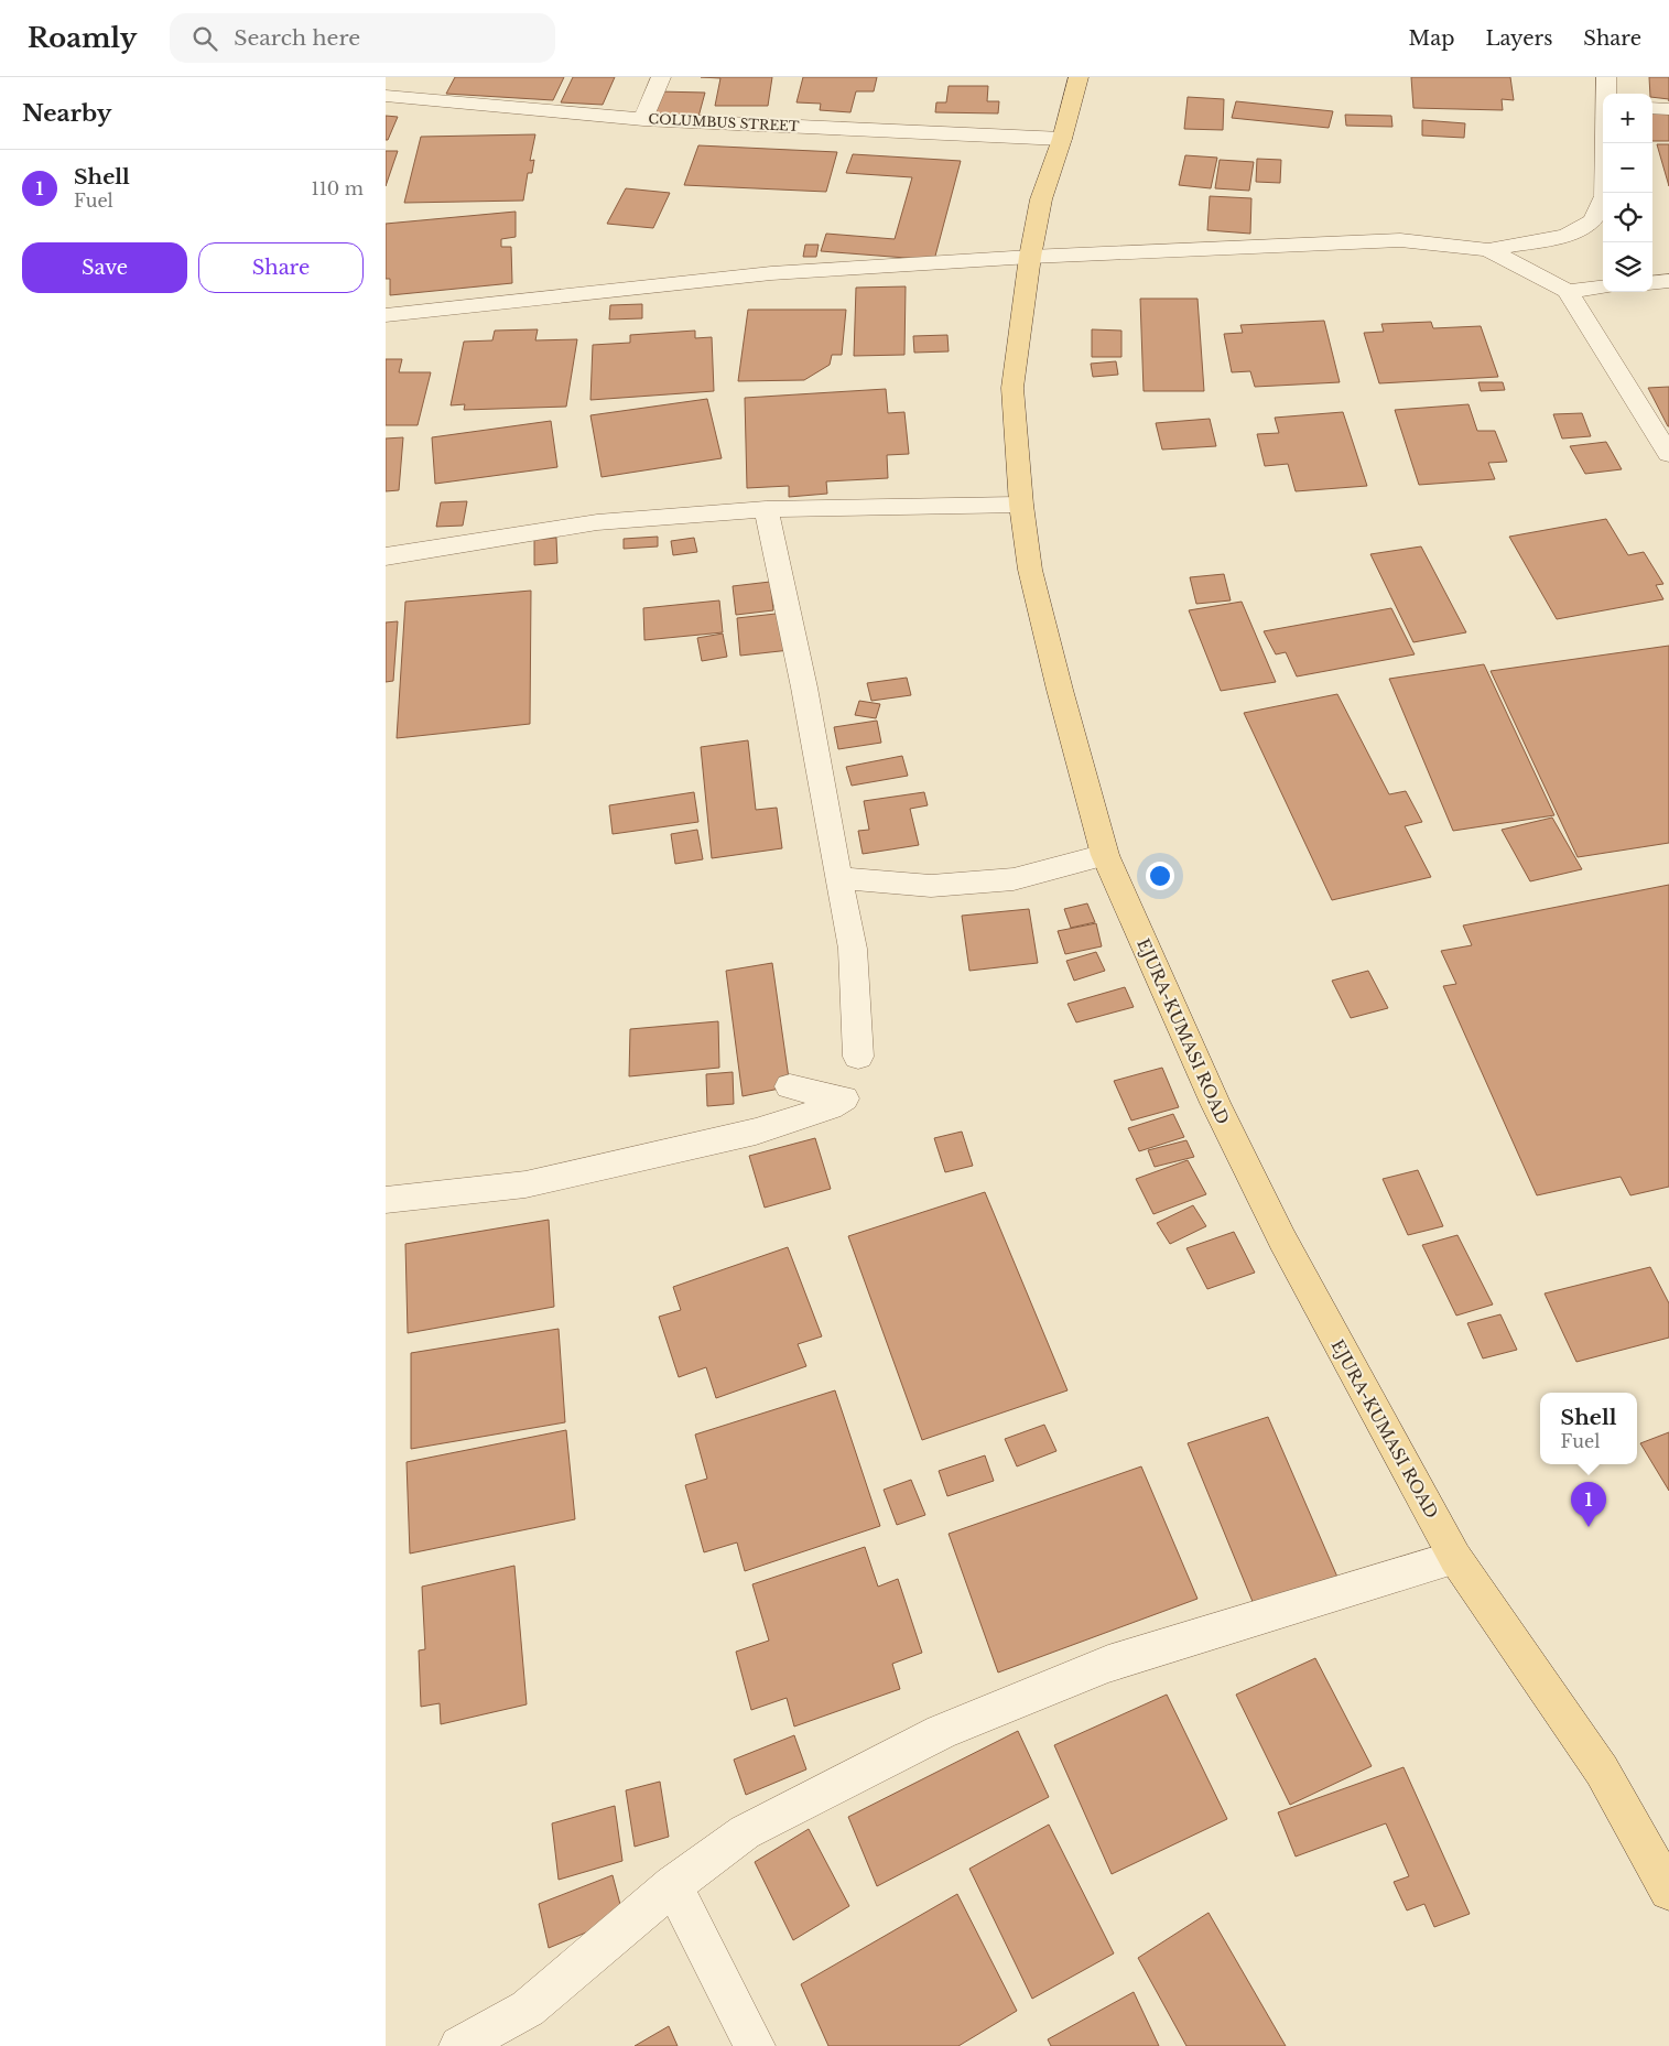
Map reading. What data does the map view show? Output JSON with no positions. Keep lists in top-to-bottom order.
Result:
{
  "streets": {
    "main road": ["EJURA-KUMASI ROAD"],
    "street": ["COLUMBUS STREET"]
  },
  "crossings": [
    ["COLUMBUS STREET", "EJURA-KUMASI ROAD"]
  ],
  "page": {
    "header": "Roamly",
    "search": "Search here",
    "nav": ["Map", "Layers", "Share"],
    "heading": "Nearby",
    "map_buttons": ["+", "−"],
    "list": [
      {
        "mark": "1",
        "name": "Shell",
        "note": "Fuel",
        "value": "110 m"
      }
    ],
    "buttons": ["Save", "Share"],
    "popup": ["Shell", "Fuel"],
    "pins": "1"
  }
}
